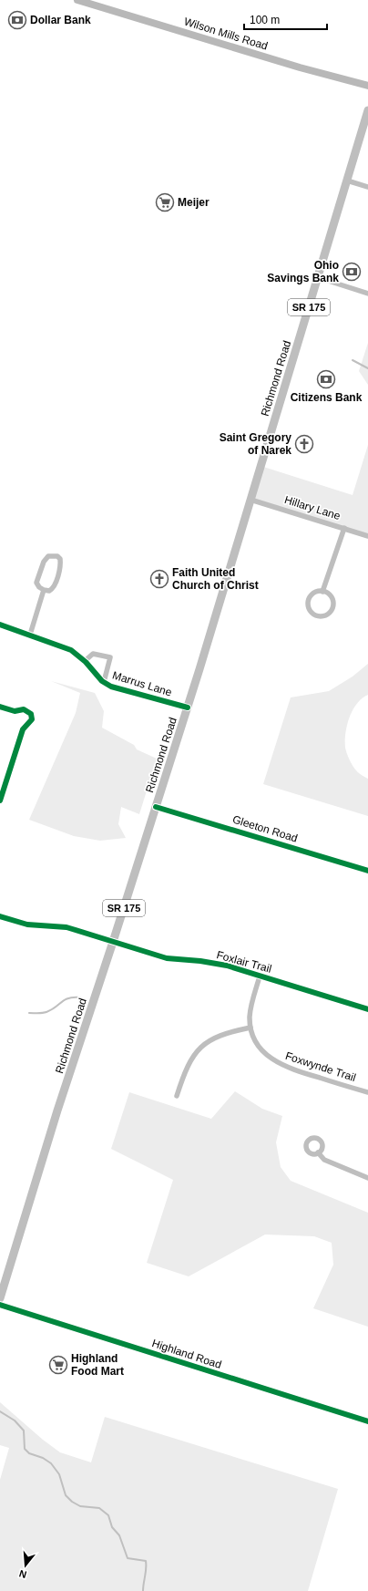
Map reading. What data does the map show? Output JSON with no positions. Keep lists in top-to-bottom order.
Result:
{
  "streets": {
    "main road": ["Wilson Mills Road", "SR 175", "Richmond Road"],
    "street": [
      "Hillary Lane",
      "Marrus Lane",
      "Gleeton Road",
      "Foxlair Trail",
      "Foxwynde Trail",
      "Highland Road"
    ]
  },
  "crossings": [
    ["Richmond Road", "Hillary Lane"],
    ["Richmond Road", "Marrus Lane"],
    ["Richmond Road", "Gleeton Road"],
    ["Richmond Road", "Foxlair Trail"],
    ["Foxlair Trail", "Foxwynde Trail"]
  ],
  "places": {
    "bank": ["Dollar Bank", "Ohio Savings Bank", "Citizens Bank"],
    "supermarket": ["Meijer", "Highland Food Mart"],
    "church": ["Saint Gregory of Narek", "Faith United Church of Christ"]
  },
  "scale_bar": "100 m",
  "north": "bottom"
}
